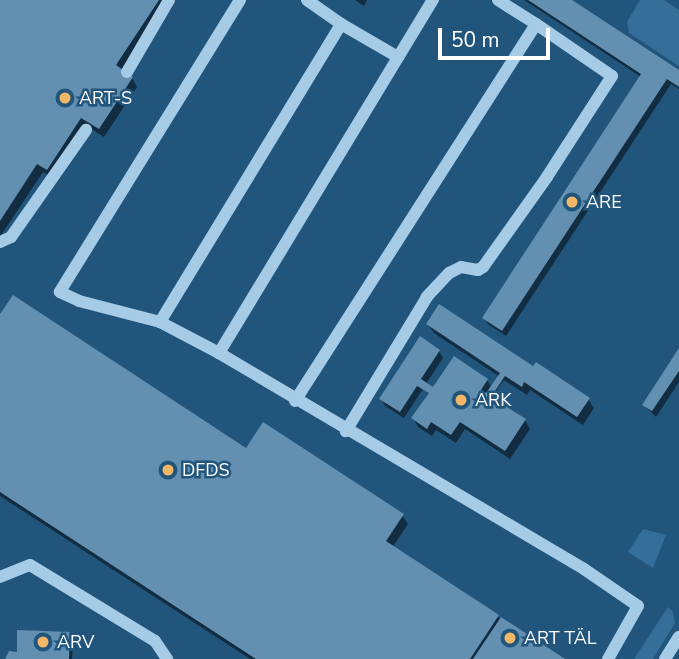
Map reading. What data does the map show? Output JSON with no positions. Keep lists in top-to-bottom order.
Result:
{
  "places": [
    "ART-S",
    "ARE",
    "ARK",
    "DFDS",
    "ART TÄL",
    "ARV"
  ],
  "scale_bar": "50 m"
}
